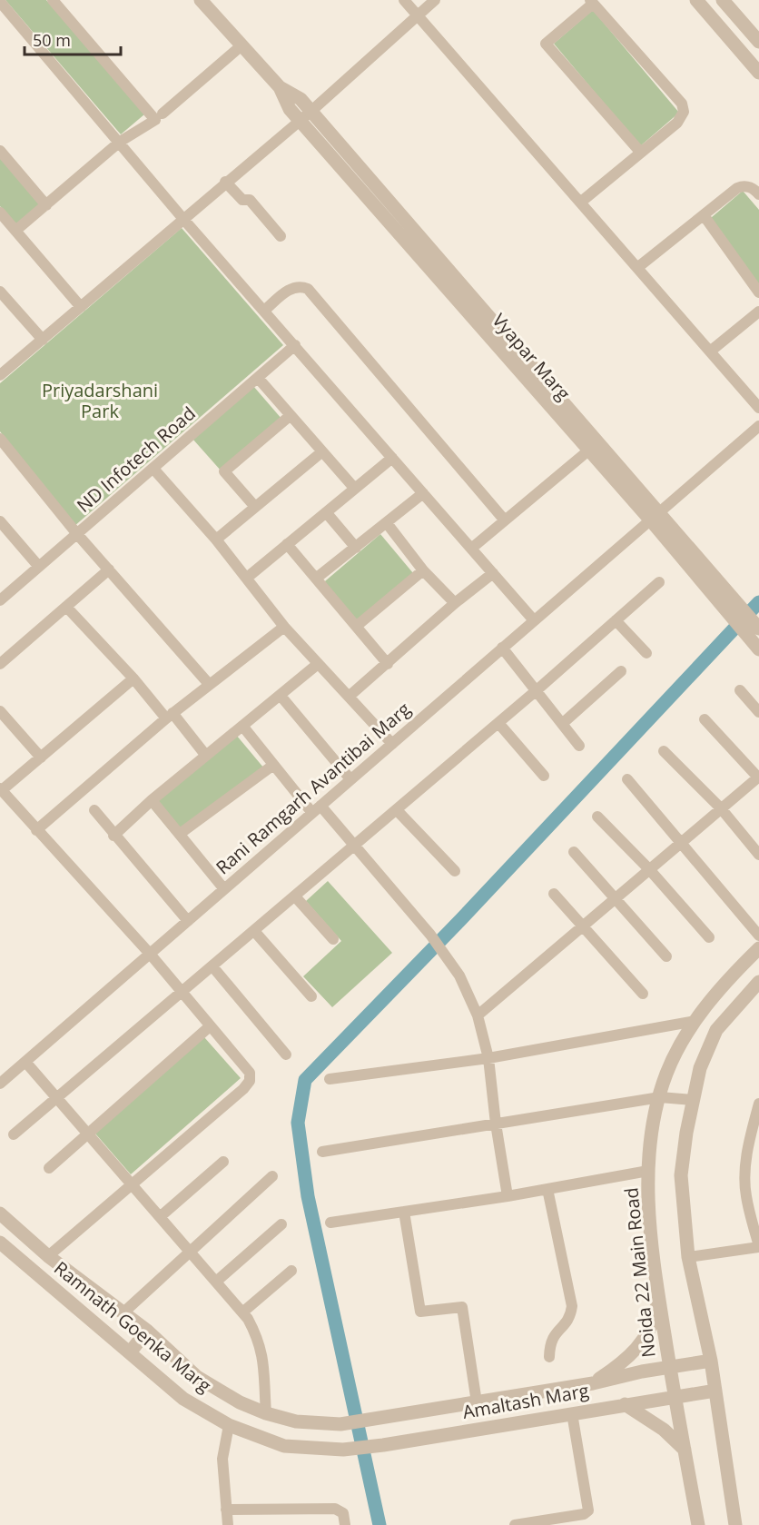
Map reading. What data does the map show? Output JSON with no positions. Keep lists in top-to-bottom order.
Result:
{
  "streets": {
    "street": [
      "Vyapar Marg",
      "ND Infotech Road",
      "Rani Ramgarh Avantibai Marg",
      "Noida 22 Main Road",
      "Ramnath Goenka Marg",
      "Amaltash Marg"
    ]
  },
  "crossings": [
    ["Vyapar Marg", "Rani Ramgarh Avantibai Marg"],
    ["Noida 22 Main Road", "Amaltash Marg"],
    ["Ramnath Goenka Marg", "Amaltash Marg"]
  ],
  "parks": ["Priyadarshani Park"],
  "scale_bar": "50 m"
}
